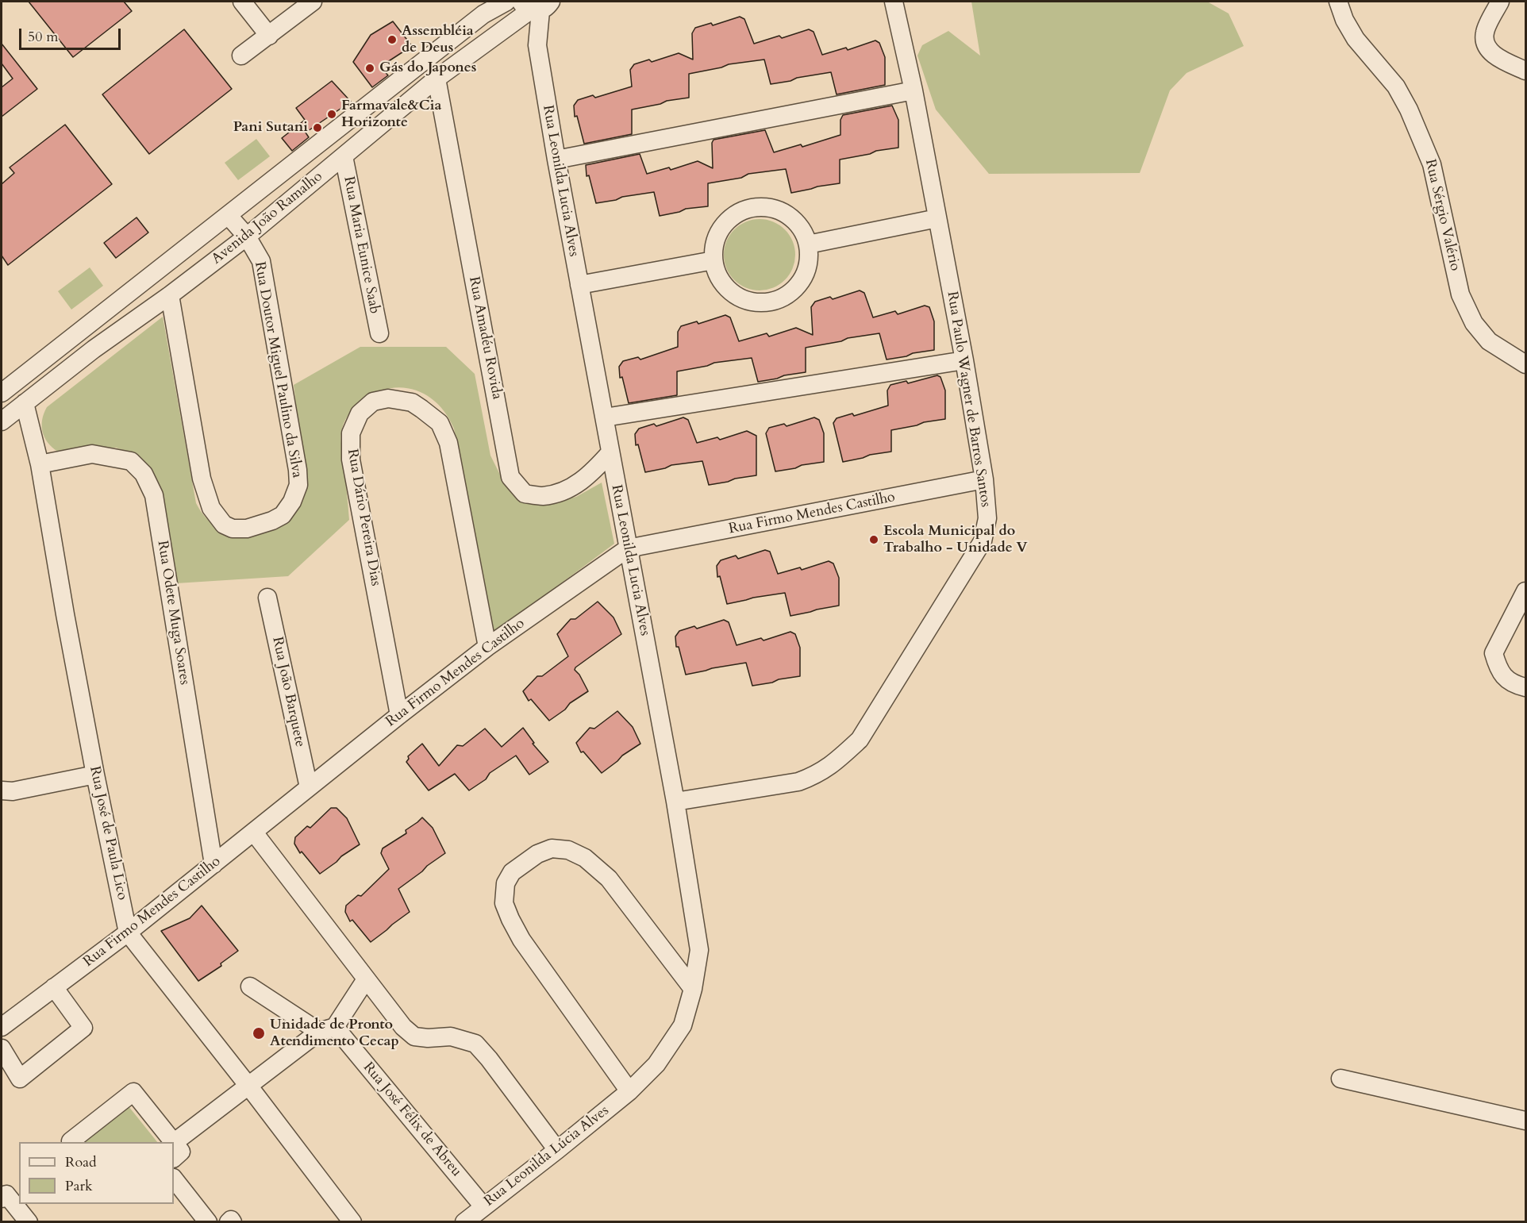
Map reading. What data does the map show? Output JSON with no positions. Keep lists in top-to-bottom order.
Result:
{
  "streets": {
    "street": [
      "Rua Leonilda Lucia Alves",
      "Rua Sérgio Valério",
      "Avenida João Ramalho",
      "Rua Maria Eunice Saab",
      "Rua Amadéu Rovida",
      "Rua Doutor Miguel Paulino da Silva",
      "Rua Paulo Wagner de Barros Santos",
      "Rua Firmo Mendes Castilho",
      "Rua Dário Pereira Dias",
      "Rua Odete Muga Soares",
      "Rua João Barquete",
      "Rua José de Paula Lico",
      "Rua José Félix de Abreu",
      "Rua Leonilda Lúcia Alves"
    ]
  },
  "crossings": [
    ["Rua Leonilda Lucia Alves", "Avenida João Ramalho"],
    ["Rua Leonilda Lucia Alves", "Rua Amadéu Rovida"],
    ["Rua Leonilda Lucia Alves", "Rua Paulo Wagner de Barros Santos"],
    ["Rua Leonilda Lucia Alves", "Rua Firmo Mendes Castilho"],
    ["Rua Leonilda Lucia Alves", "Rua Leonilda Lúcia Alves"],
    ["Avenida João Ramalho", "Rua Maria Eunice Saab"],
    ["Avenida João Ramalho", "Rua Amadéu Rovida"],
    ["Avenida João Ramalho", "Rua Doutor Miguel Paulino da Silva"],
    ["Avenida João Ramalho", "Rua José de Paula Lico"],
    ["Rua Paulo Wagner de Barros Santos", "Rua Firmo Mendes Castilho"],
    ["Rua Firmo Mendes Castilho", "Rua Dário Pereira Dias"],
    ["Rua Firmo Mendes Castilho", "Rua Odete Muga Soares"],
    ["Rua Firmo Mendes Castilho", "Rua João Barquete"],
    ["Rua Firmo Mendes Castilho", "Rua José de Paula Lico"],
    ["Rua Odete Muga Soares", "Rua José de Paula Lico"],
    ["Rua José Félix de Abreu", "Rua Leonilda Lúcia Alves"]
  ],
  "places": [
    "Assembléia de Deus",
    "Gás do Japones",
    "Farmavale&Cia Horizonte",
    "Pani Sutani",
    "Escola Municipal do Trabalho - Unidade V",
    "Unidade de Pronto Atendimento Cecap"
  ],
  "legend": ["Road", "Park"],
  "scale_bar": "50 m"
}
